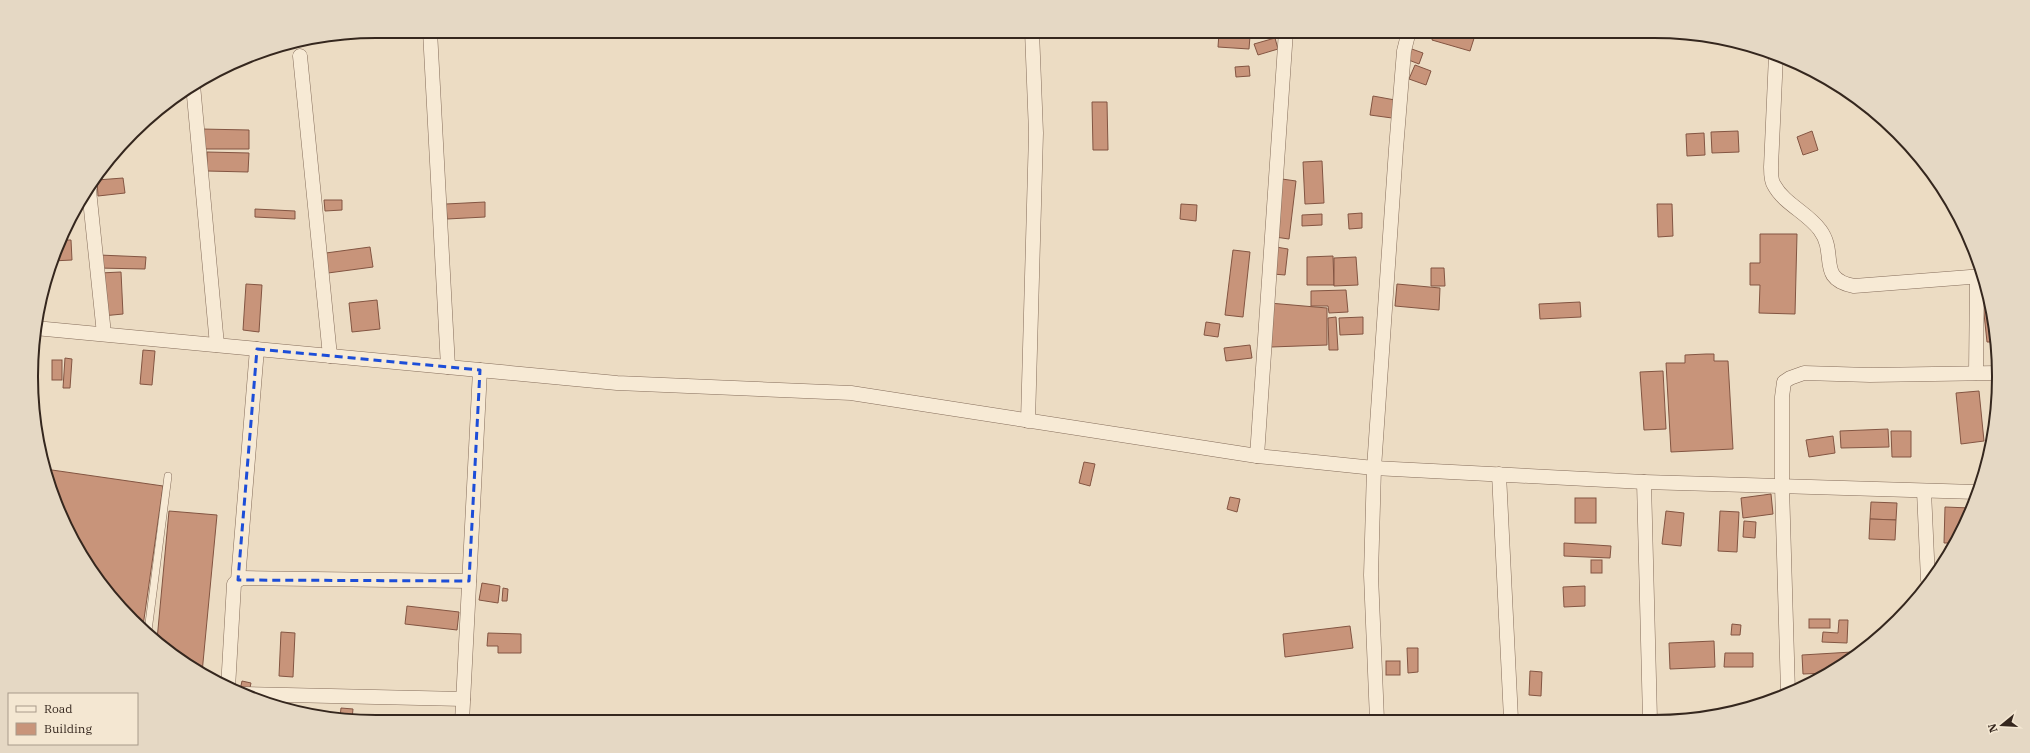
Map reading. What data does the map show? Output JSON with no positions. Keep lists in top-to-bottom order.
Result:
{
  "legend": ["Road", "Building"],
  "north": "left"
}
